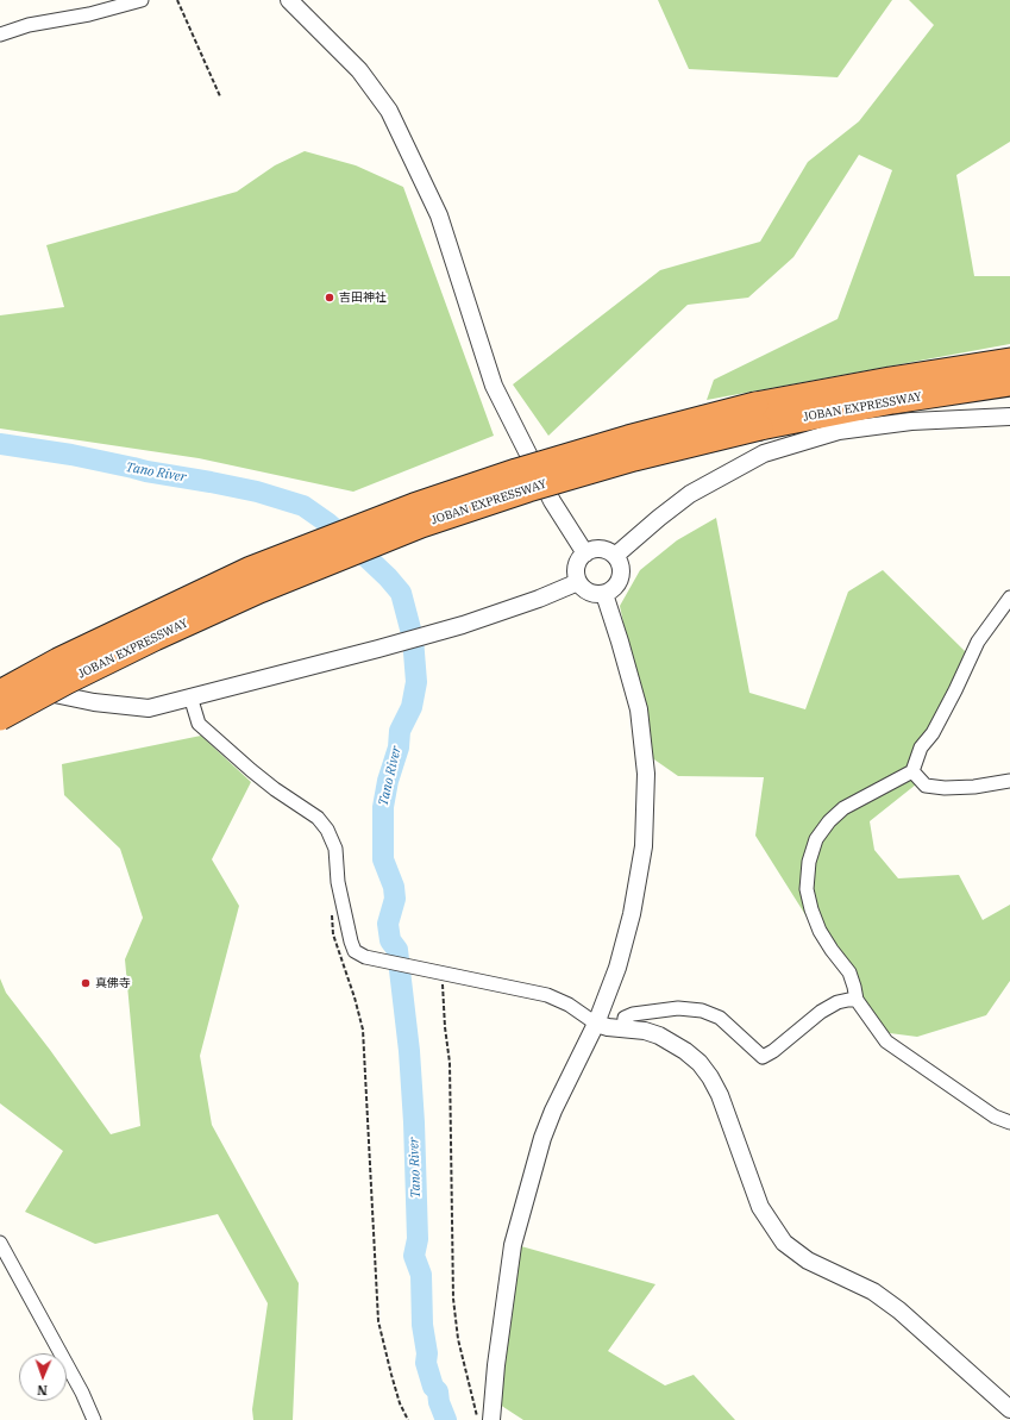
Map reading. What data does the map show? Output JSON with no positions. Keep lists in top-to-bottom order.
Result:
{
  "streets": {
    "highway": ["JOBAN EXPRESSWAY"]
  },
  "water": ["Tano River"],
  "places": ["吉田神社", "真佛寺"],
  "north": "bottom"
}
